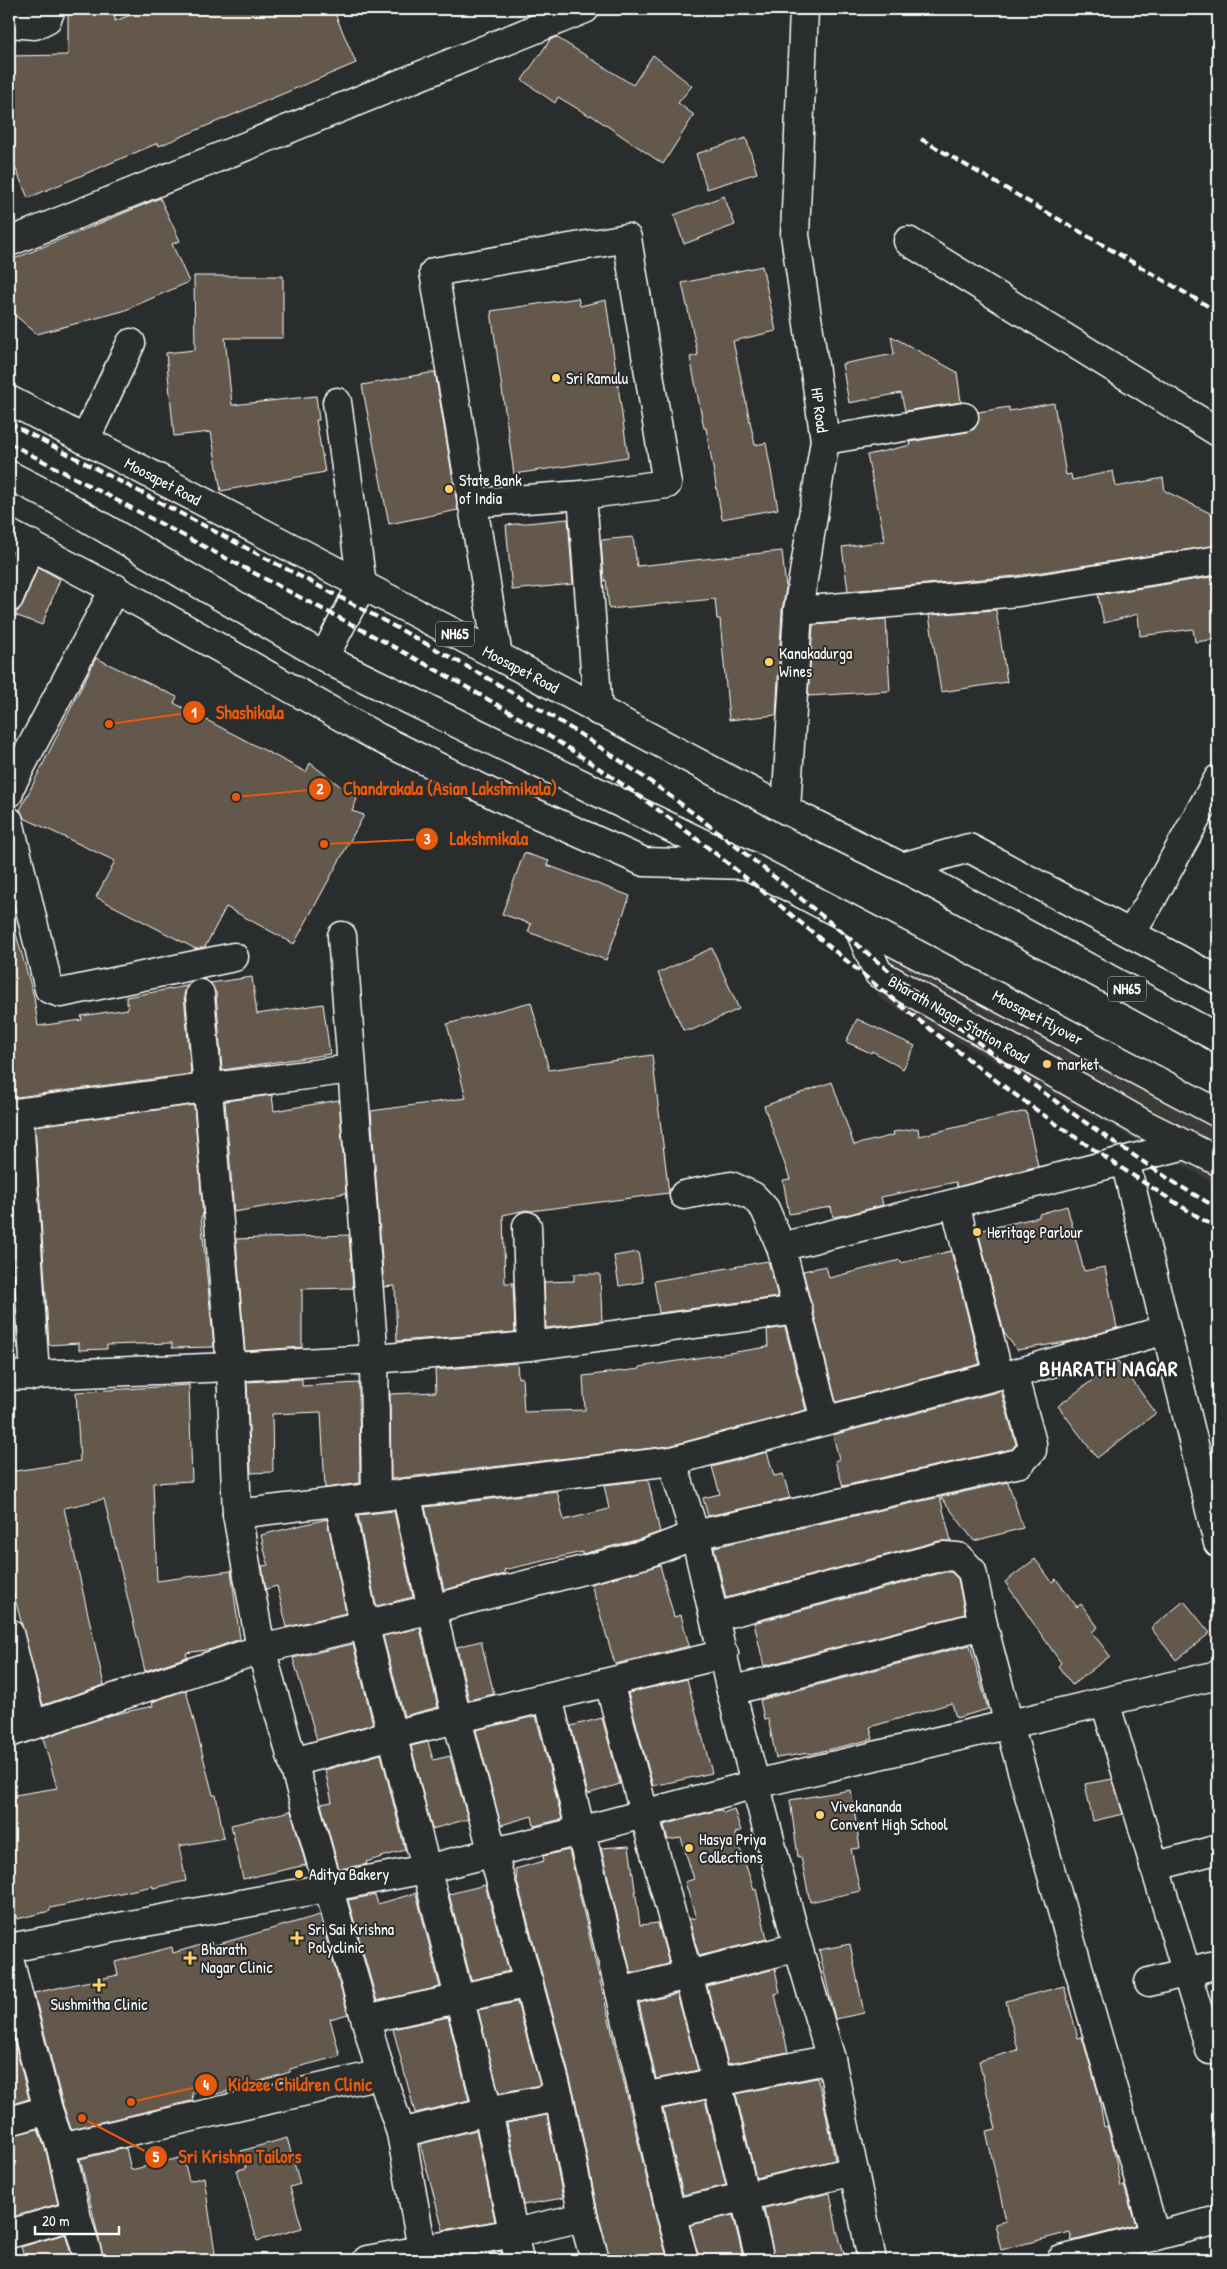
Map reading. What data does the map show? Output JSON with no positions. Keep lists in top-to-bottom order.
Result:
{
  "streets": {
    "main road": [
      "HP Road",
      "Moosapet Road",
      "NH65",
      "Moosapet Flyover",
      "Bharath Nagar Station Road"
    ]
  },
  "crossings": [
    ["HP Road", "Moosapet Road"],
    ["Moosapet Road", "NH65"],
    ["Moosapet Flyover", "Bharath Nagar Station Road"]
  ],
  "districts": ["BHARATH NAGAR"],
  "places": {
    "other": [
      "Sri Ramulu",
      "State Bank of India",
      "Kanakadurga Wines",
      "Shashikala",
      "Chandrakala (Asian Lakshmikala)",
      "Lakshmikala",
      "market",
      "Heritage Parlour",
      "Vivekananda Convent High School",
      "Hasya Priya Collections",
      "Aditya Bakery",
      "Kidzee Children Clinic",
      "Sri Krishna Tailors"
    ],
    "health": ["Sri Sai Krishna Polyclinic", "Bharath Nagar Clinic", "Sushmitha Clinic"]
  },
  "scale_bar": "20 m"
}
